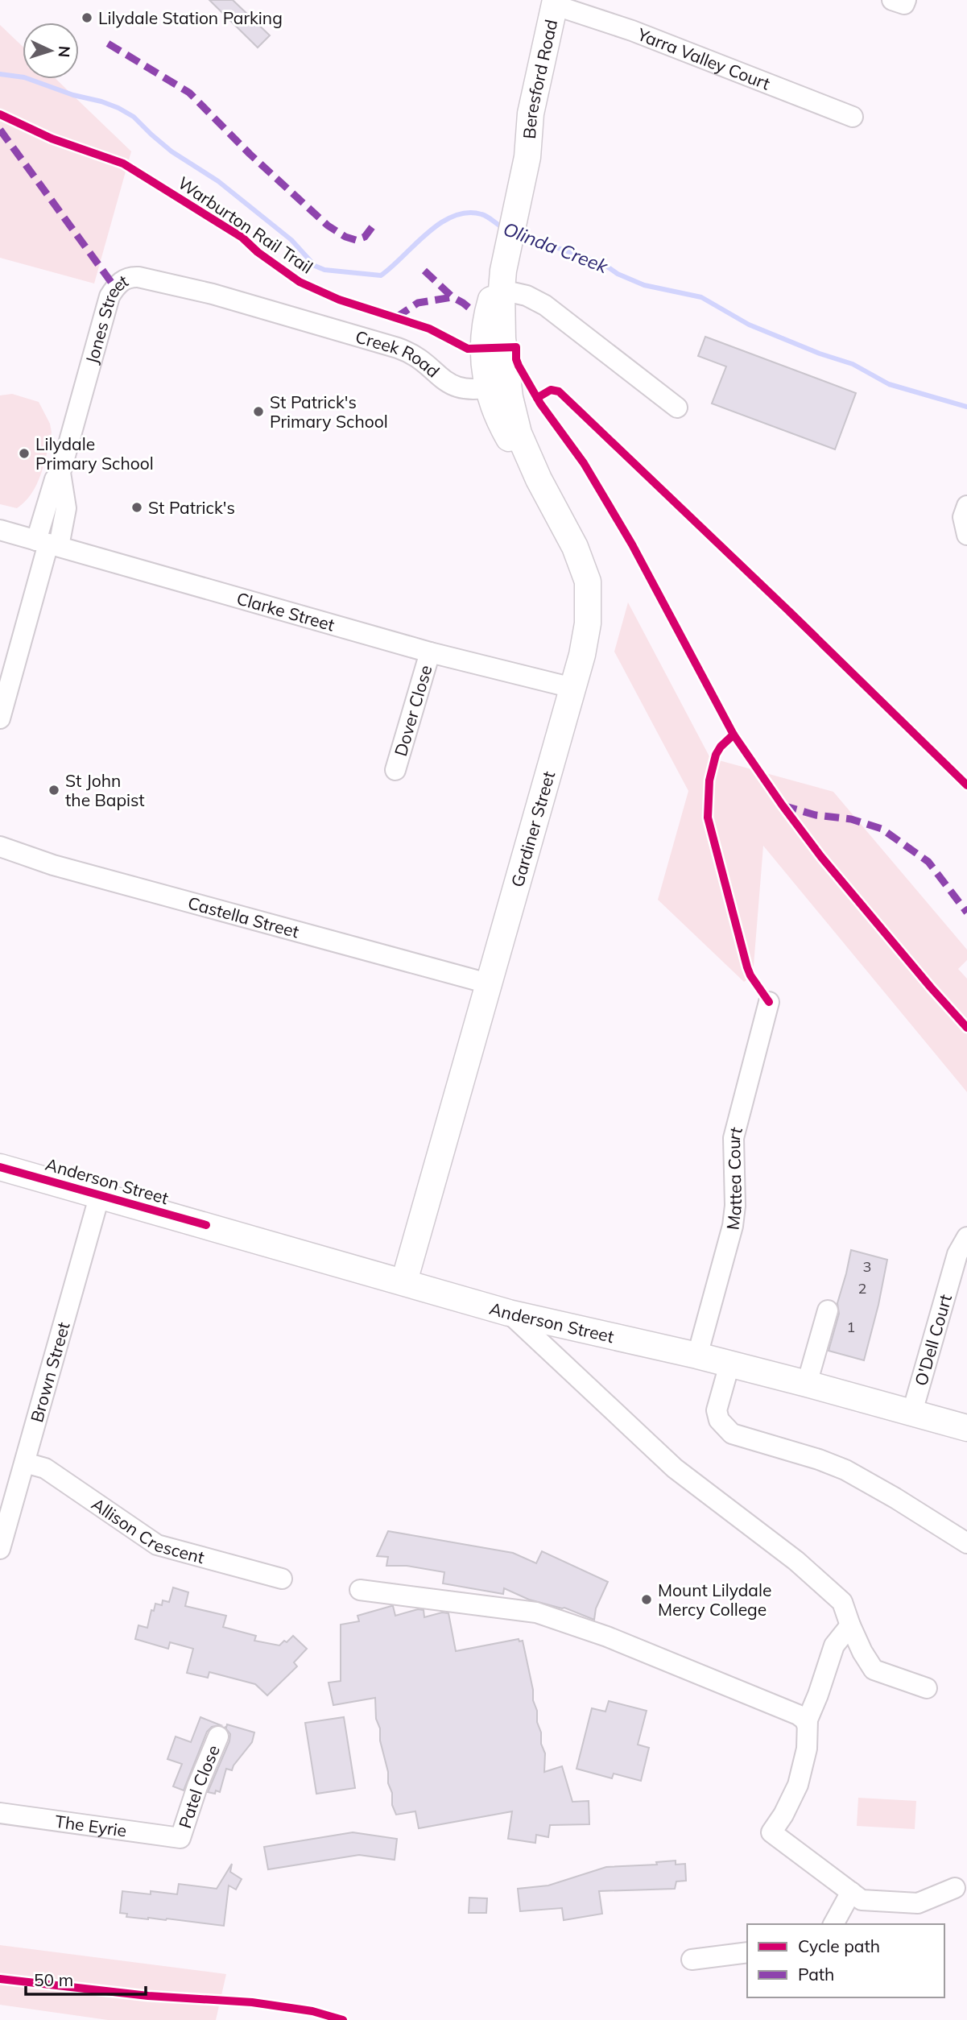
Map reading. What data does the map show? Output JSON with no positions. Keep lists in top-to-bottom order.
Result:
{
  "streets": {
    "main road": ["Beresford Road", "Gardiner Street", "Anderson Street"],
    "street": [
      "Yarra Valley Court",
      "Jones Street",
      "Creek Road",
      "Clarke Street",
      "Dover Close",
      "Castella Street",
      "Mattea Court",
      "O'Dell Court",
      "Brown Street",
      "Allison Crescent",
      "Patel Close",
      "The Eyrie"
    ],
    "cycle path": ["Warburton Rail Trail"]
  },
  "crossings": [
    ["Yarra Valley Court", "Beresford Road"],
    ["Beresford Road", "Creek Road"],
    ["Beresford Road", "Gardiner Street"],
    ["Jones Street", "Creek Road"],
    ["Jones Street", "Clarke Street"],
    ["Clarke Street", "Dover Close"],
    ["Clarke Street", "Gardiner Street"],
    ["Gardiner Street", "Castella Street"],
    ["Gardiner Street", "Anderson Street"],
    ["Mattea Court", "Anderson Street"],
    ["Anderson Street", "O'Dell Court"],
    ["Anderson Street", "Brown Street"],
    ["Brown Street", "Allison Crescent"],
    ["Patel Close", "The Eyrie"]
  ],
  "water": ["Olinda Creek"],
  "places": [
    "Lilydale Station Parking",
    "St Patrick's Primary School",
    "Lilydale Primary School",
    "St Patrick's",
    "St John the Bapist",
    "Mount Lilydale Mercy College"
  ],
  "house_numbers": ["3", "2", "1"],
  "legend": ["Cycle path", "Path"],
  "scale_bar": "50 m",
  "north": "right"
}
